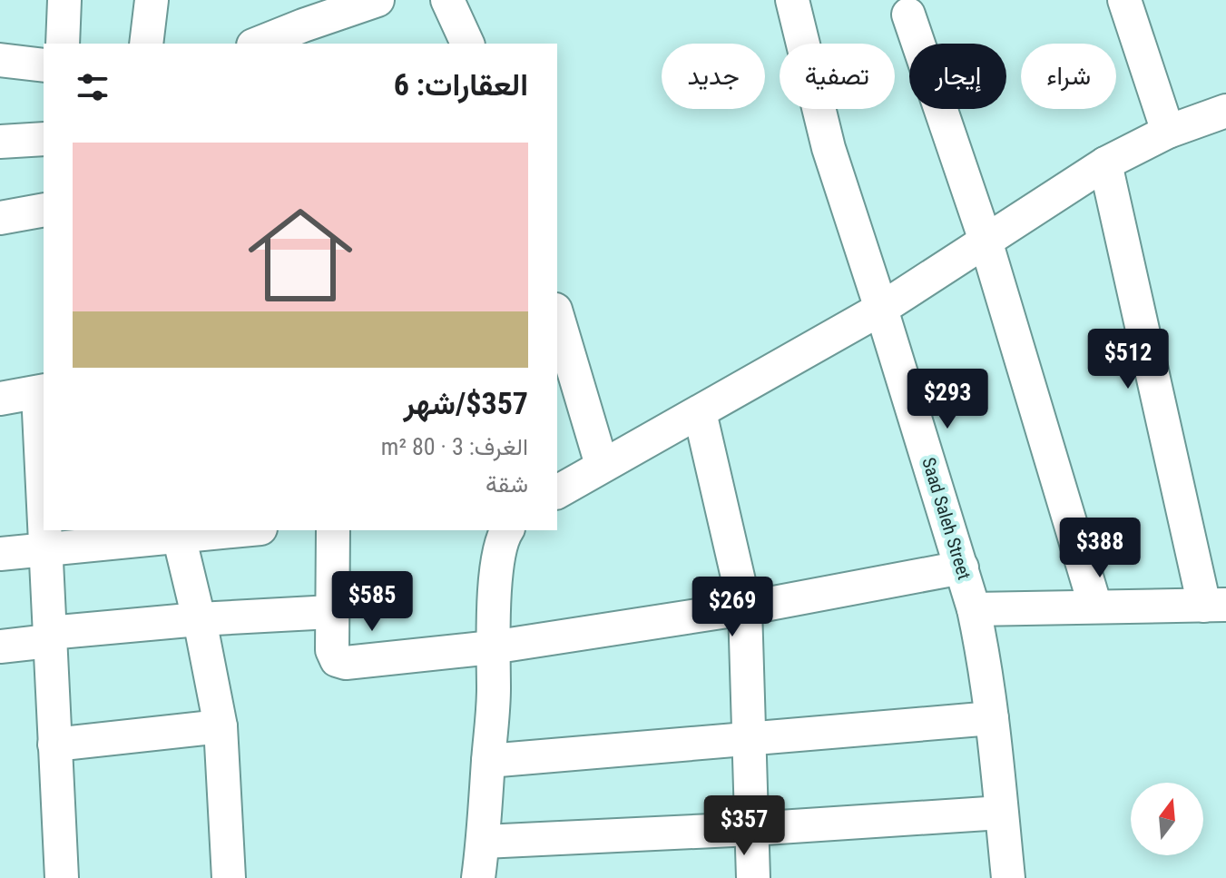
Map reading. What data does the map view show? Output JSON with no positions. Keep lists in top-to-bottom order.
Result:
{
  "streets": {
    "street": ["Saad Saleh Street"]
  },
  "north": "top",
  "page": {
    "chip": [
      "شراء",
      "إيجار",
      "تصفية",
      "جديد"
    ],
    "heading": "العقارات: 6",
    "list": [
      {
        "name": "$357/شهر",
        "note": "الغرف: 3 · 80 m² · شقة"
      }
    ],
    "price": [
      "$512",
      "$293",
      "$388",
      "$585",
      "$269",
      "$357"
    ]
  }
}
